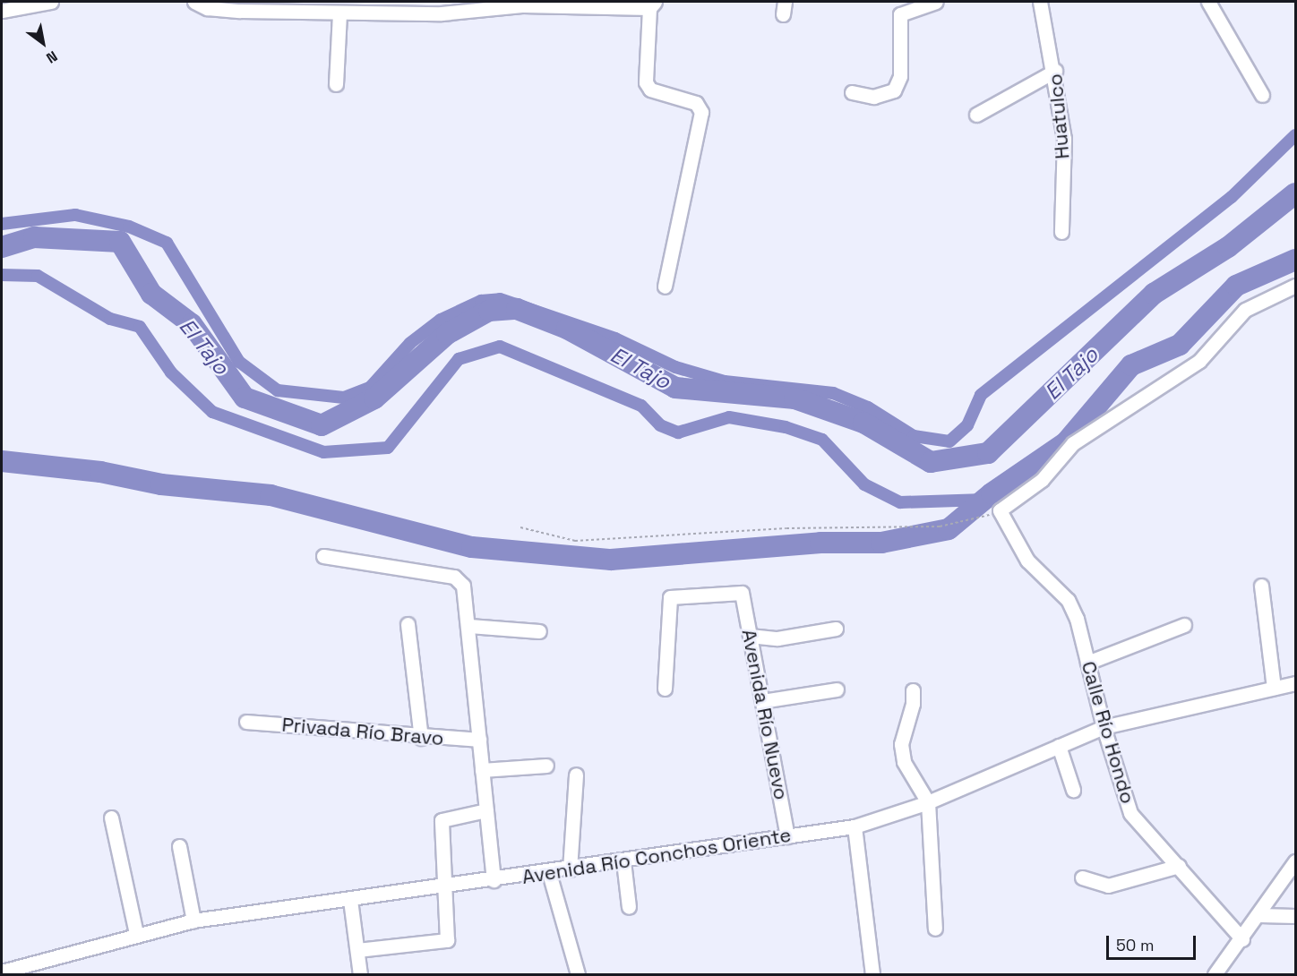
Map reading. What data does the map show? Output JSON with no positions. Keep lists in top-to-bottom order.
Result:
{
  "streets": {
    "street": [
      "Huatulco",
      "Avenida Río Nuevo",
      "Privada Río Bravo",
      "Calle Río Hondo",
      "Avenida Río Conchos Oriente"
    ]
  },
  "crossings": [
    ["Avenida Río Nuevo", "Avenida Río Conchos Oriente"],
    ["Calle Río Hondo", "Avenida Río Conchos Oriente"]
  ],
  "water": ["El Tajo"],
  "scale_bar": "50 m",
  "north": "bottom right"
}
